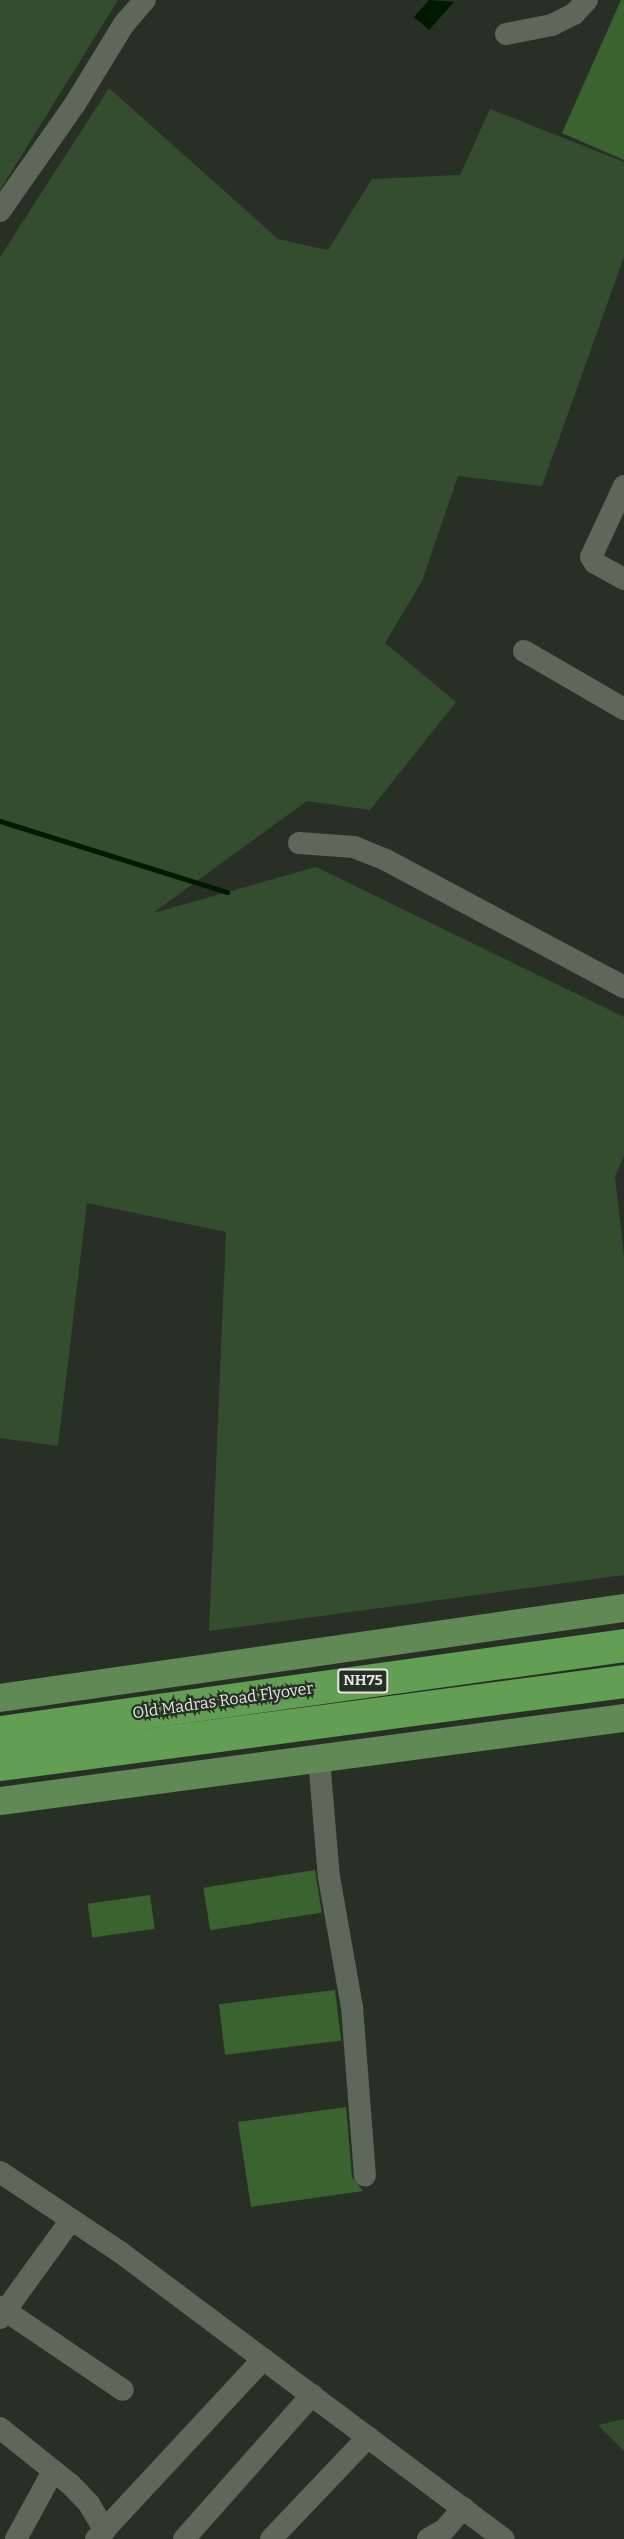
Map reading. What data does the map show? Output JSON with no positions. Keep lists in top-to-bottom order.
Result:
{
  "streets": {
    "highway": ["NH75", "Old Madras Road Flyover"]
  }
}
